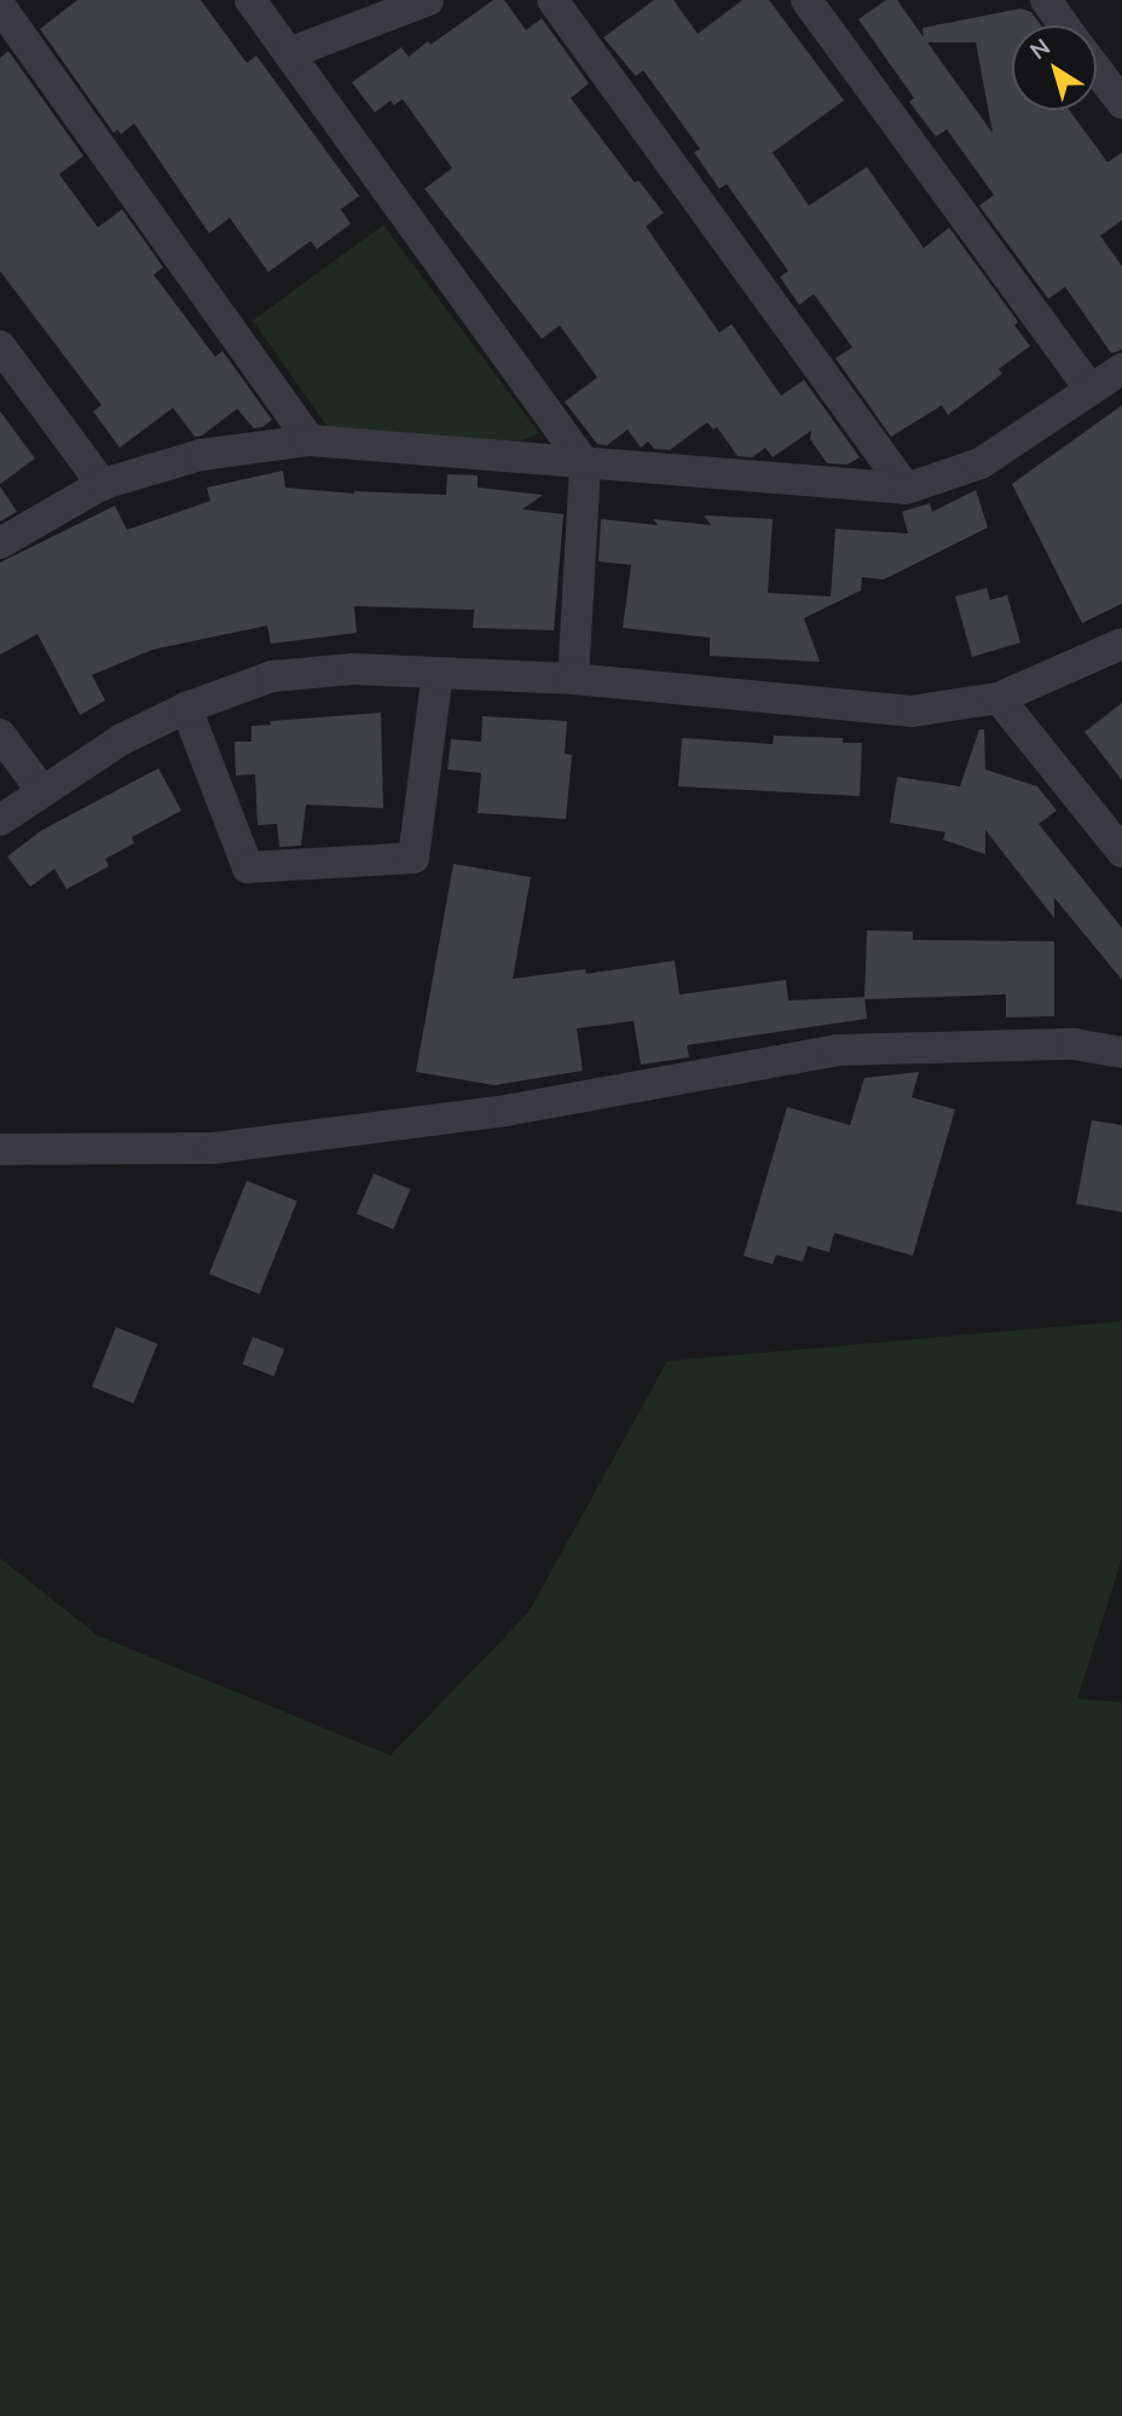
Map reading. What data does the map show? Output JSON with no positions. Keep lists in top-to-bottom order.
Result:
{
  "north": "top left"
}
